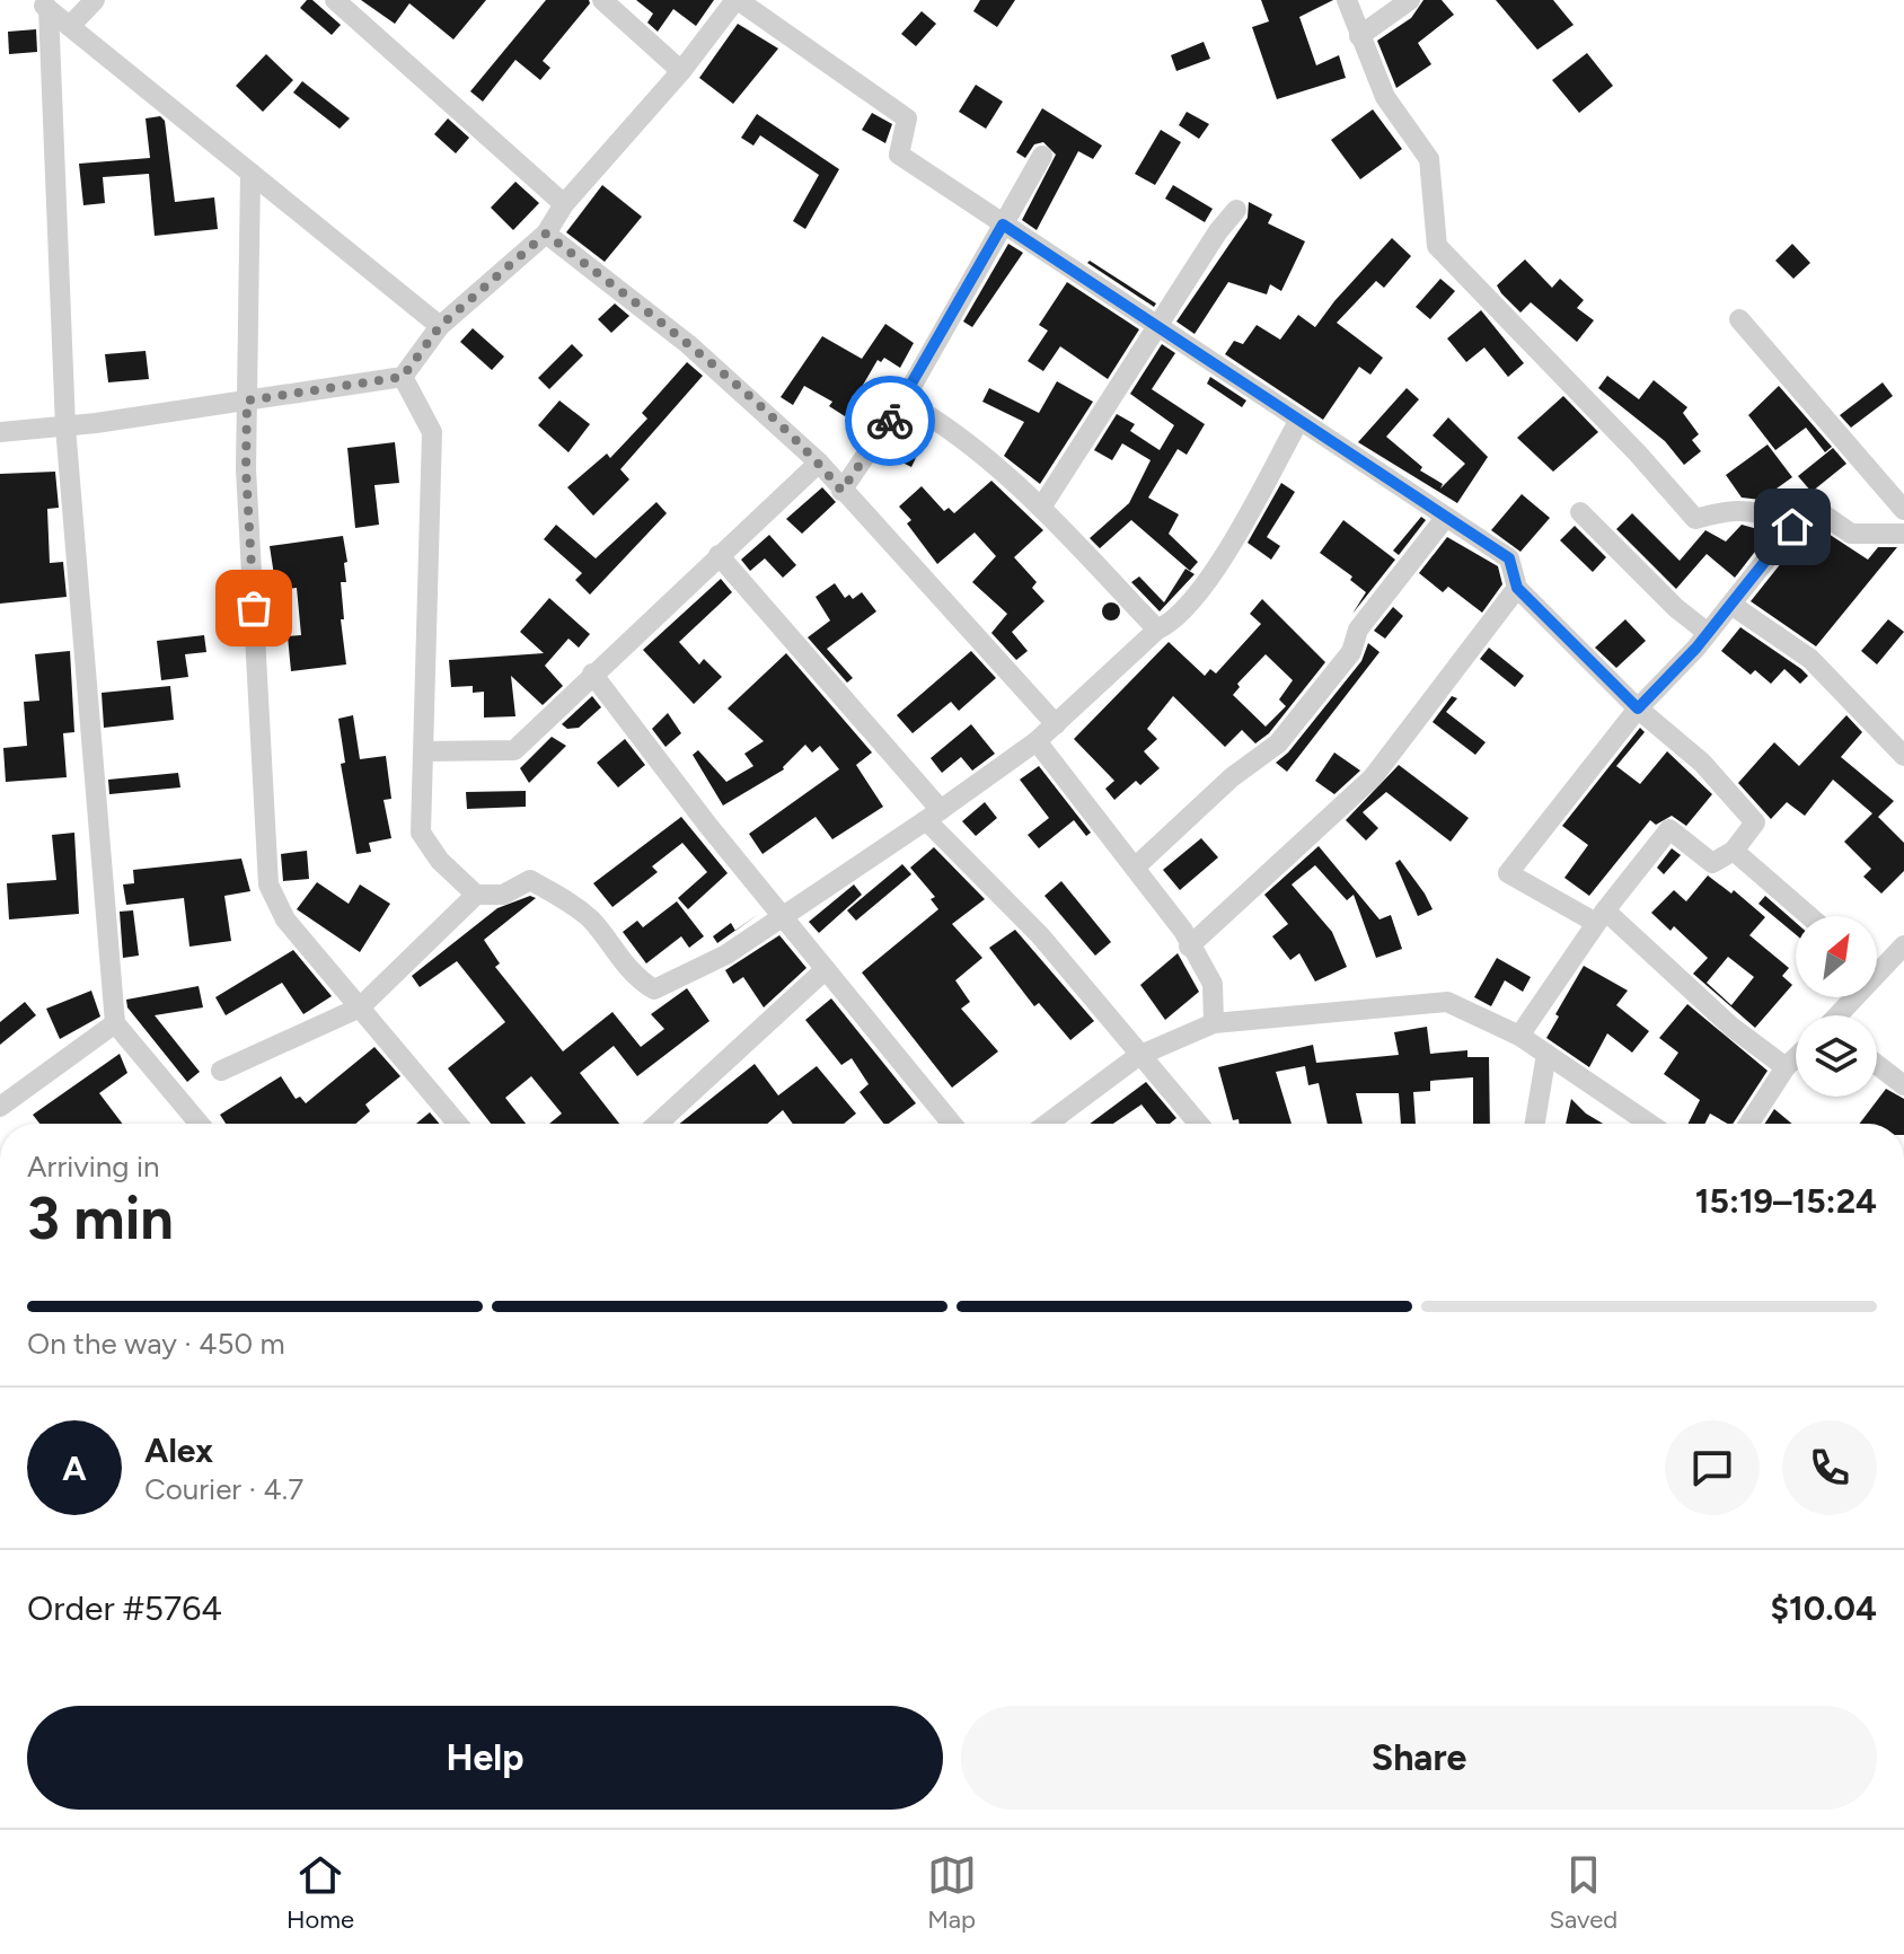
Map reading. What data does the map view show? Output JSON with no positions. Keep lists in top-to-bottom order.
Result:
{
  "north": "top right",
  "page": {
    "heading": ["3 min", "Arriving in", "15:19–15:24"],
    "panel": [
      "Alex",
      "Courier · 4.7",
      "Order #5764",
      "$10.04"
    ],
    "bar": "On the way · 450 m",
    "round": "A",
    "buttons": ["Help", "Share"],
    "tabs": ["Home", "Map", "Saved"]
  }
}
